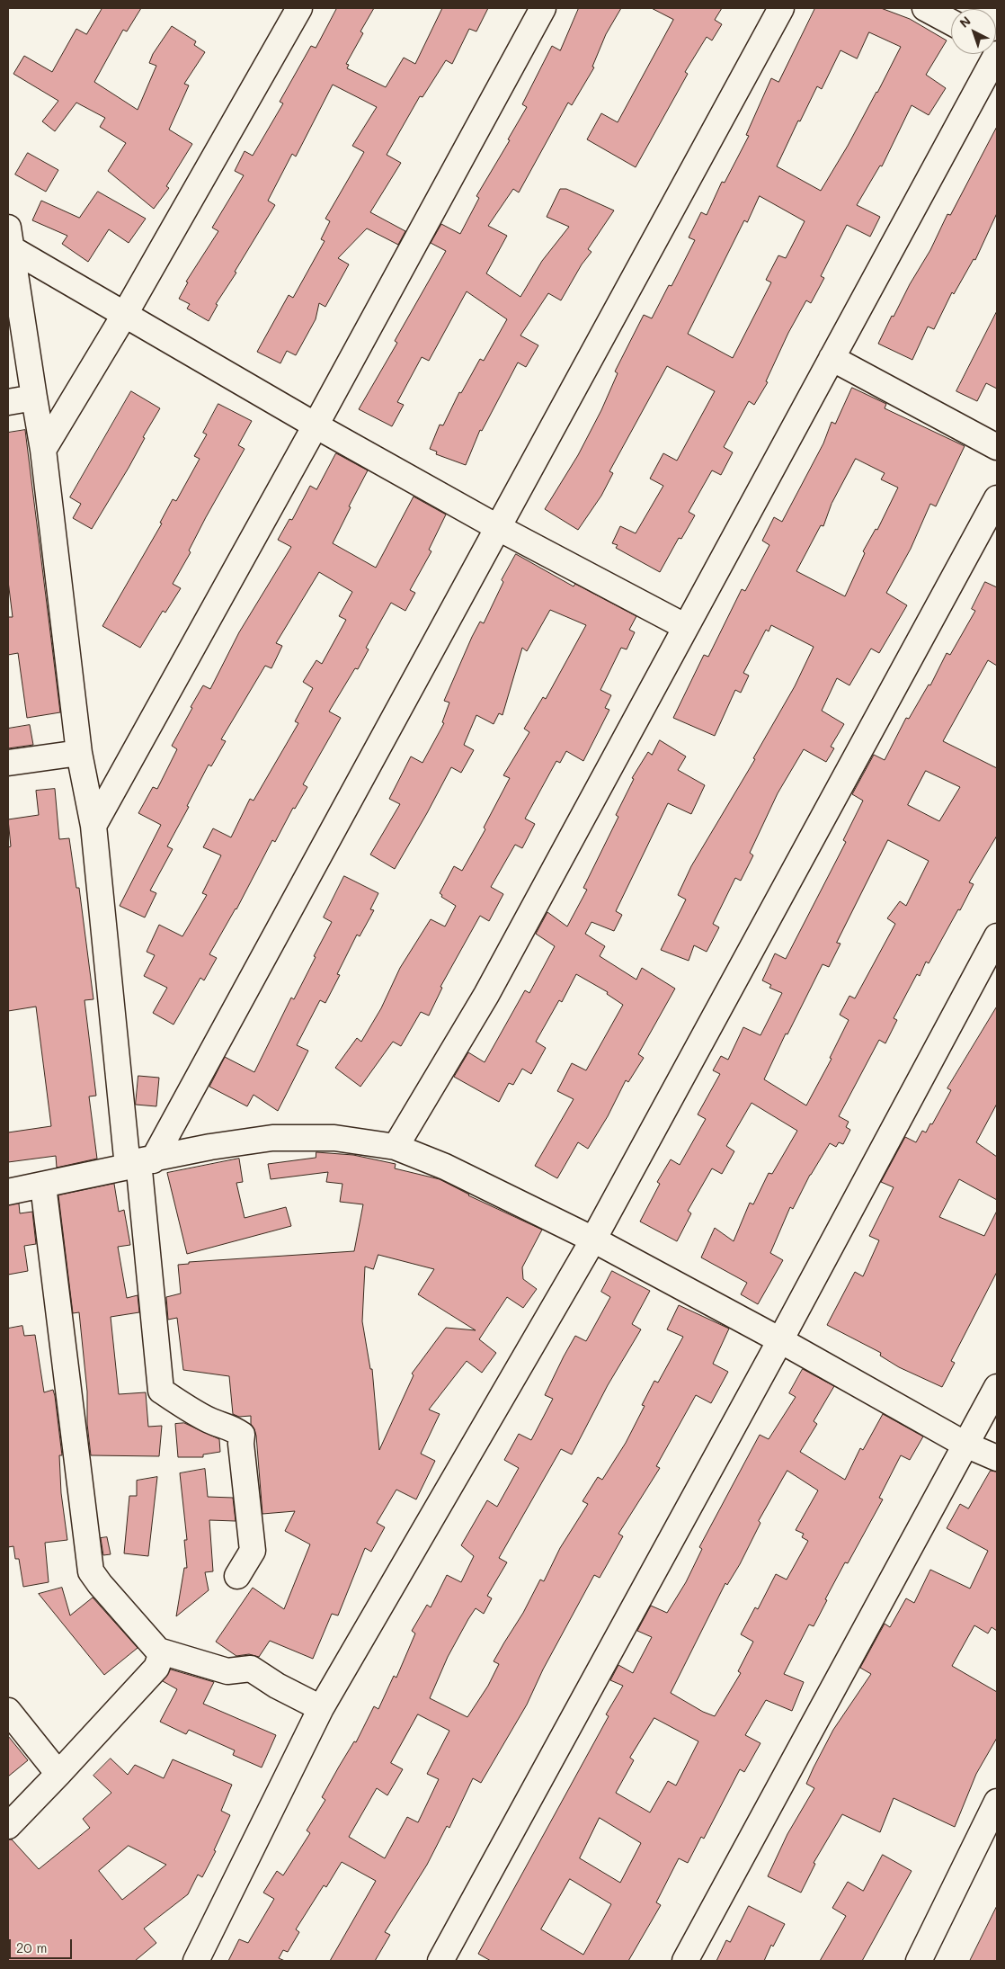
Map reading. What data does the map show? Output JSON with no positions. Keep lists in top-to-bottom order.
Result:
{
  "scale_bar": "20 m",
  "north": "top left"
}
